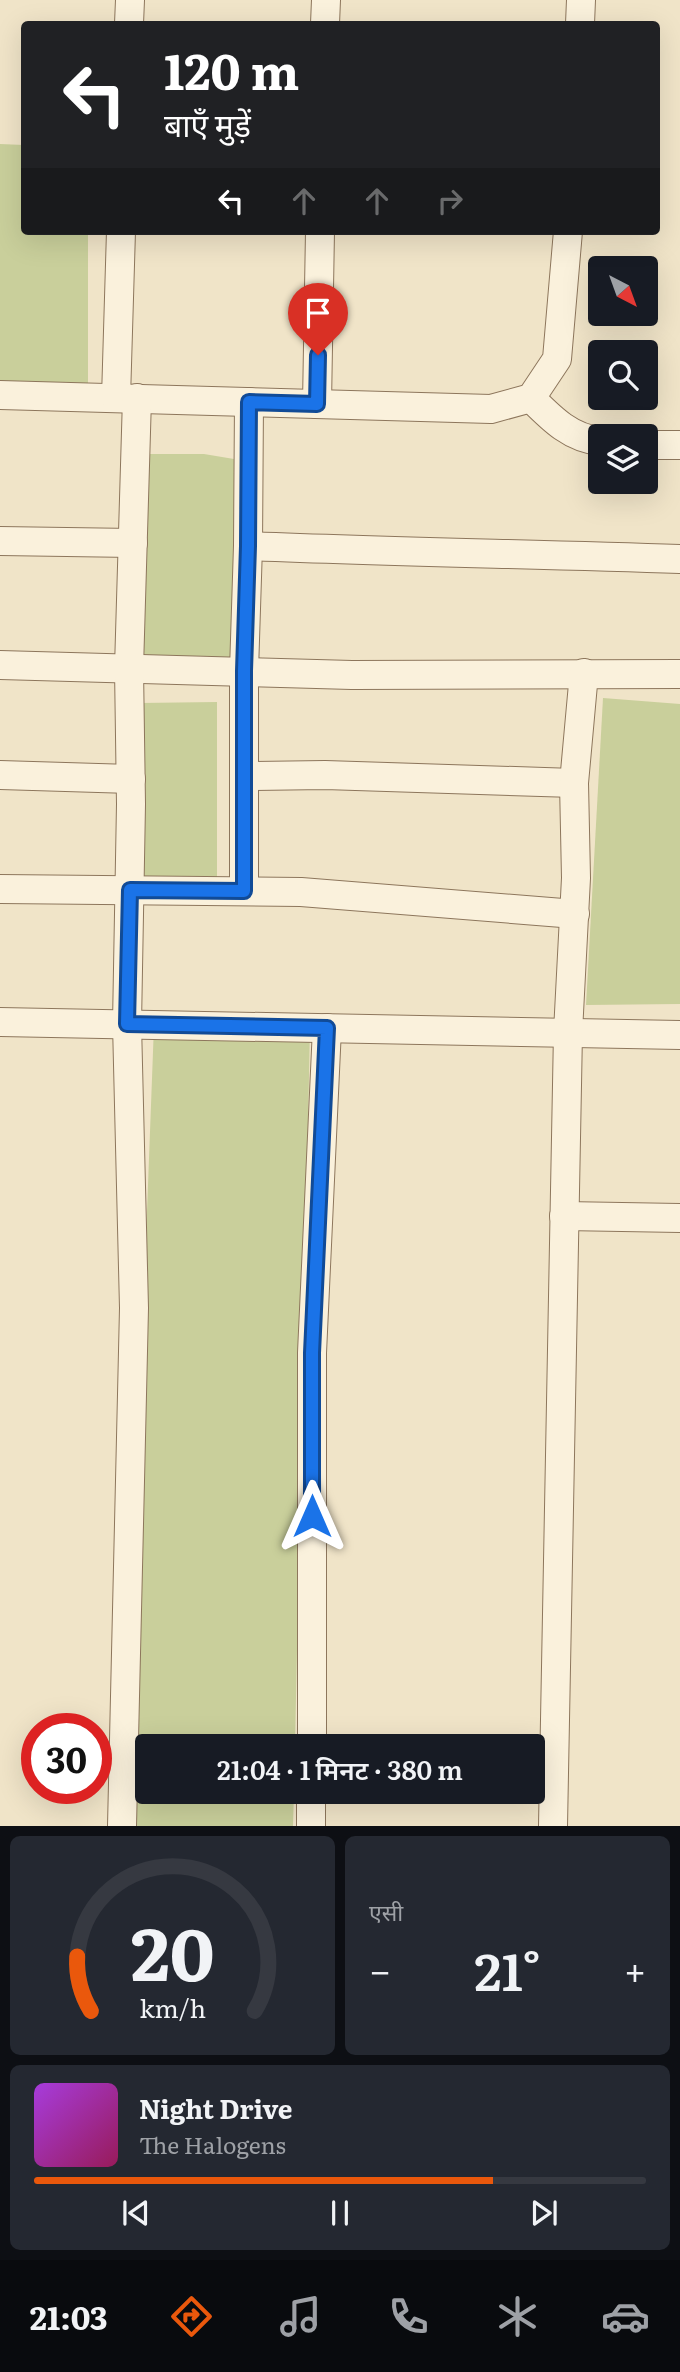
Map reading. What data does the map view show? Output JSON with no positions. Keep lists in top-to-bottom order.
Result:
{
  "north": "bottom right",
  "page": {
    "turn": ["120 m", "बाएँ मुड़ें"],
    "limit": "30",
    "trip": "21:04 · 1 मिनट · 380 m",
    "tile": "एसी",
    "heat": ["−", "21°", "+"],
    "song": ["Night Drive", "The Halogens"],
    "tabs": "21:03",
    "gauge": ["20", "km/h"]
  }
}
